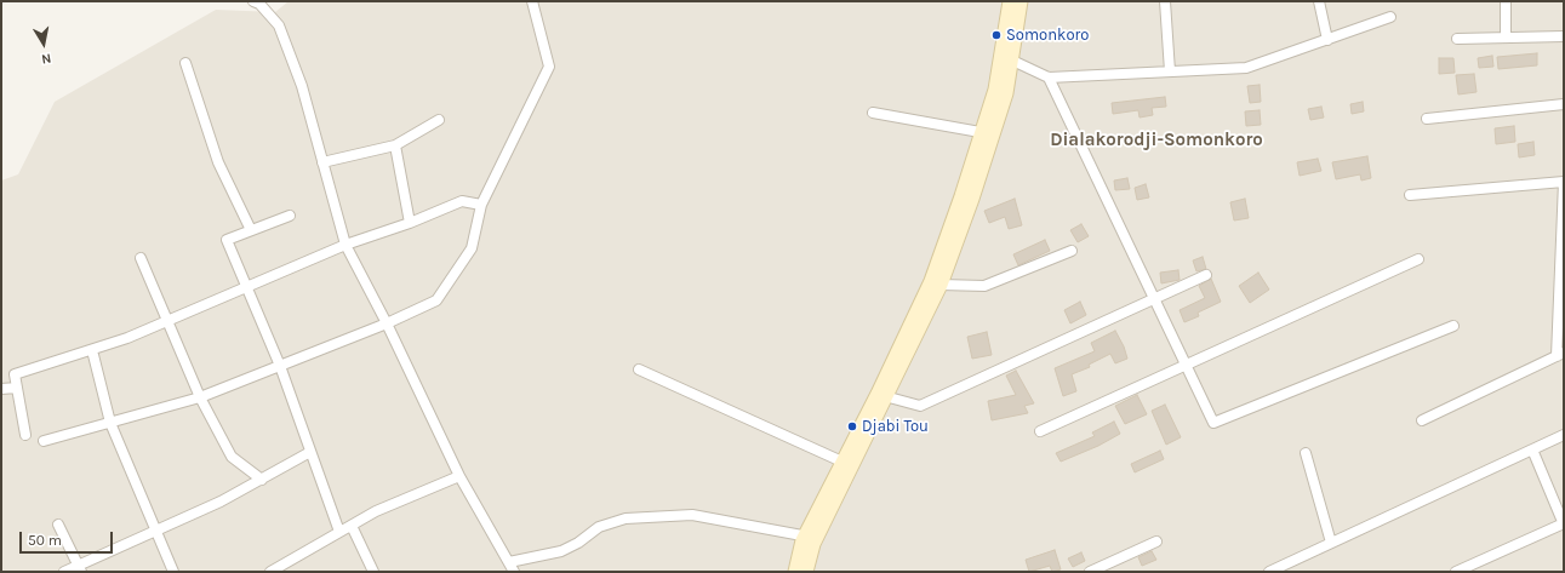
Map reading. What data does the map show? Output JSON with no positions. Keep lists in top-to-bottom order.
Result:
{
  "districts": ["Dialakorodji-Somonkoro"],
  "places": ["Somonkoro", "Djabi Tou"],
  "scale_bar": "50 m",
  "north": "bottom"
}
